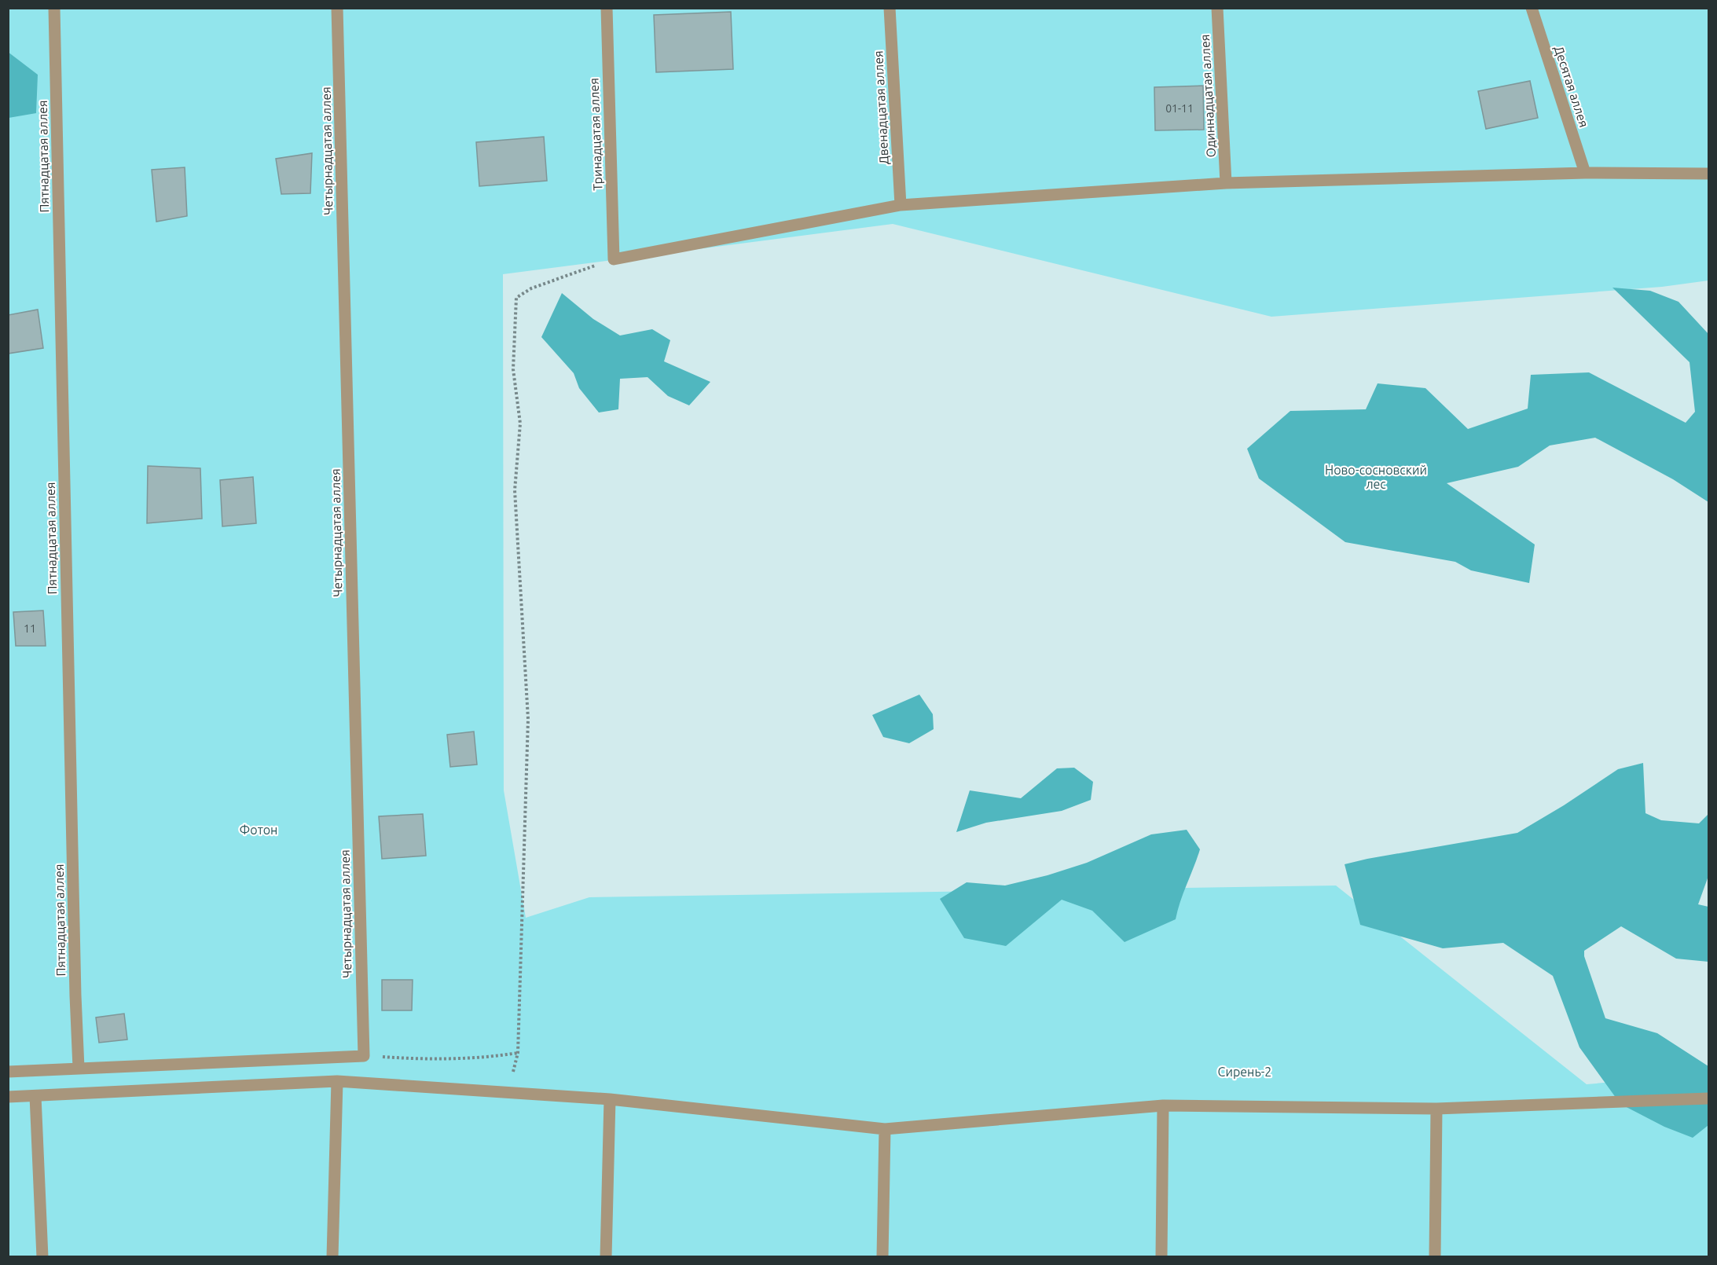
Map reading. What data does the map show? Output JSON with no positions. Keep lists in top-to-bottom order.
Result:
{
  "streets": {
    "lane": [
      "Десятая аллея",
      "Одиннадцатая аллея",
      "Двенадцатая аллея",
      "Тринадцатая аллея",
      "Четырнадцатая аллея",
      "Пятнадцатая аллея"
    ]
  },
  "parks": ["Ново-сосновский лес", "Фотон", "Сирень-2"],
  "house_numbers": ["01-11", "11"]
}
